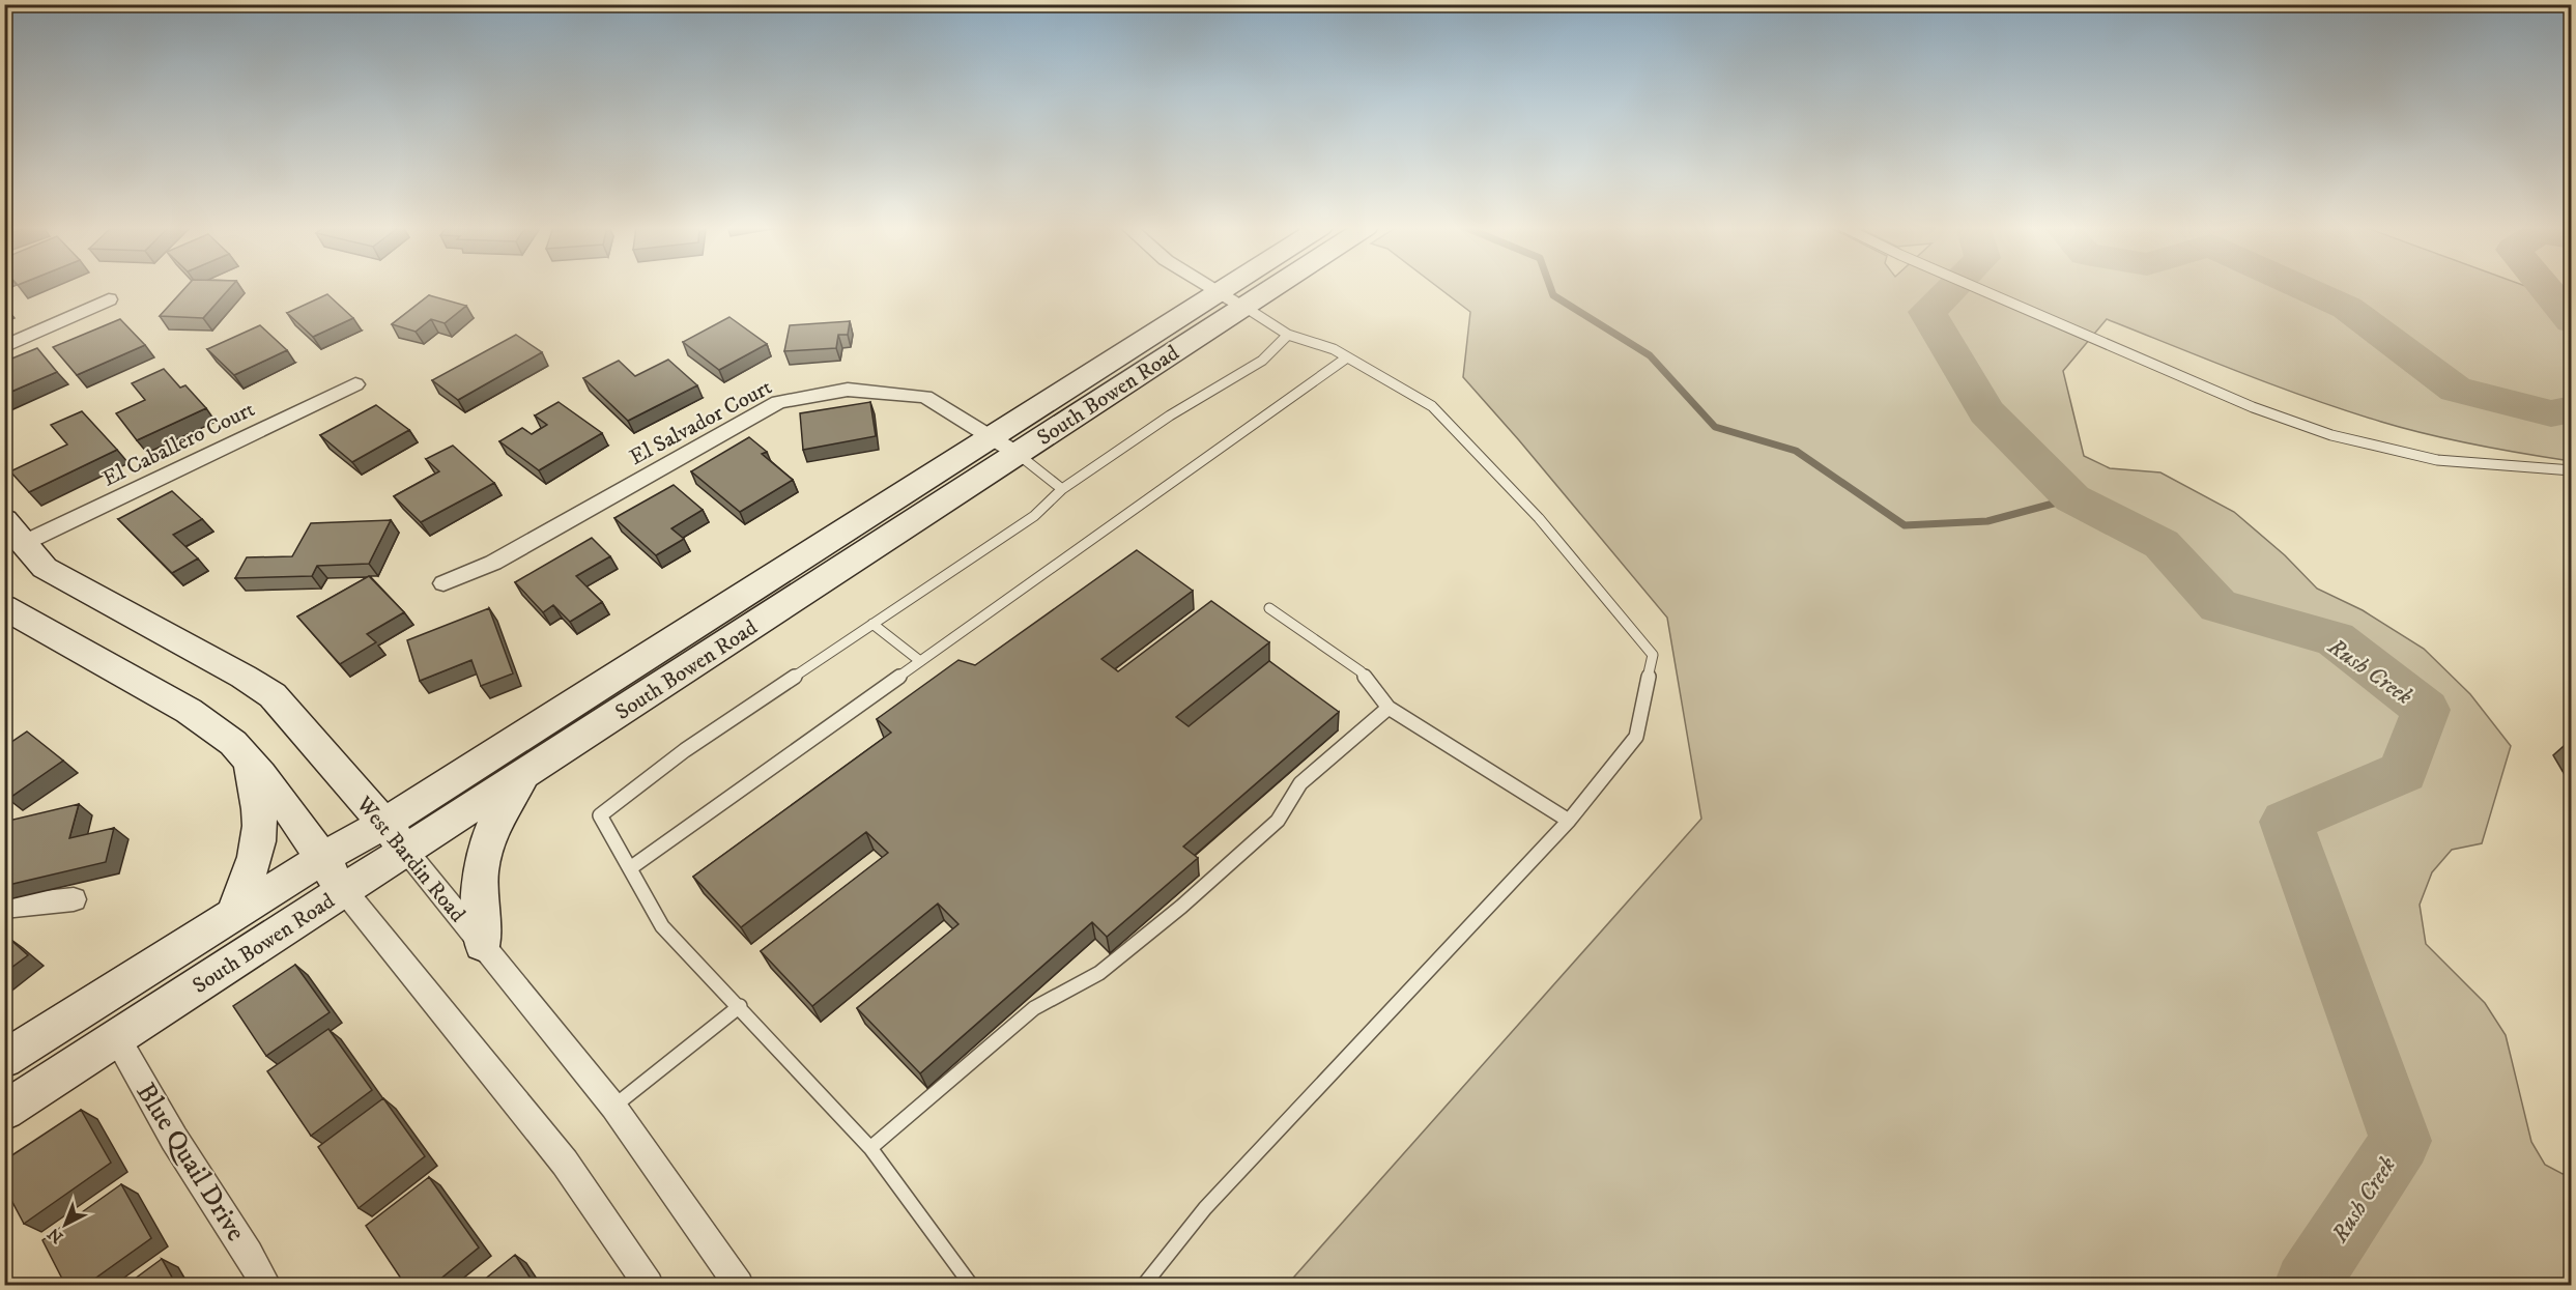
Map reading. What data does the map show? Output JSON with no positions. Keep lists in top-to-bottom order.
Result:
{
  "streets": {
    "main road": ["South Bowen Road", "West Bardin Road"],
    "street": ["El Salvador Court", "El Caballero Court", "Blue Quail Drive"]
  },
  "crossings": [
    ["South Bowen Road", "El Salvador Court"],
    ["South Bowen Road", "West Bardin Road"],
    ["South Bowen Road", "Blue Quail Drive"],
    ["El Caballero Court", "West Bardin Road"]
  ],
  "water": ["Rush Creek"],
  "north": "bottom left"
}
